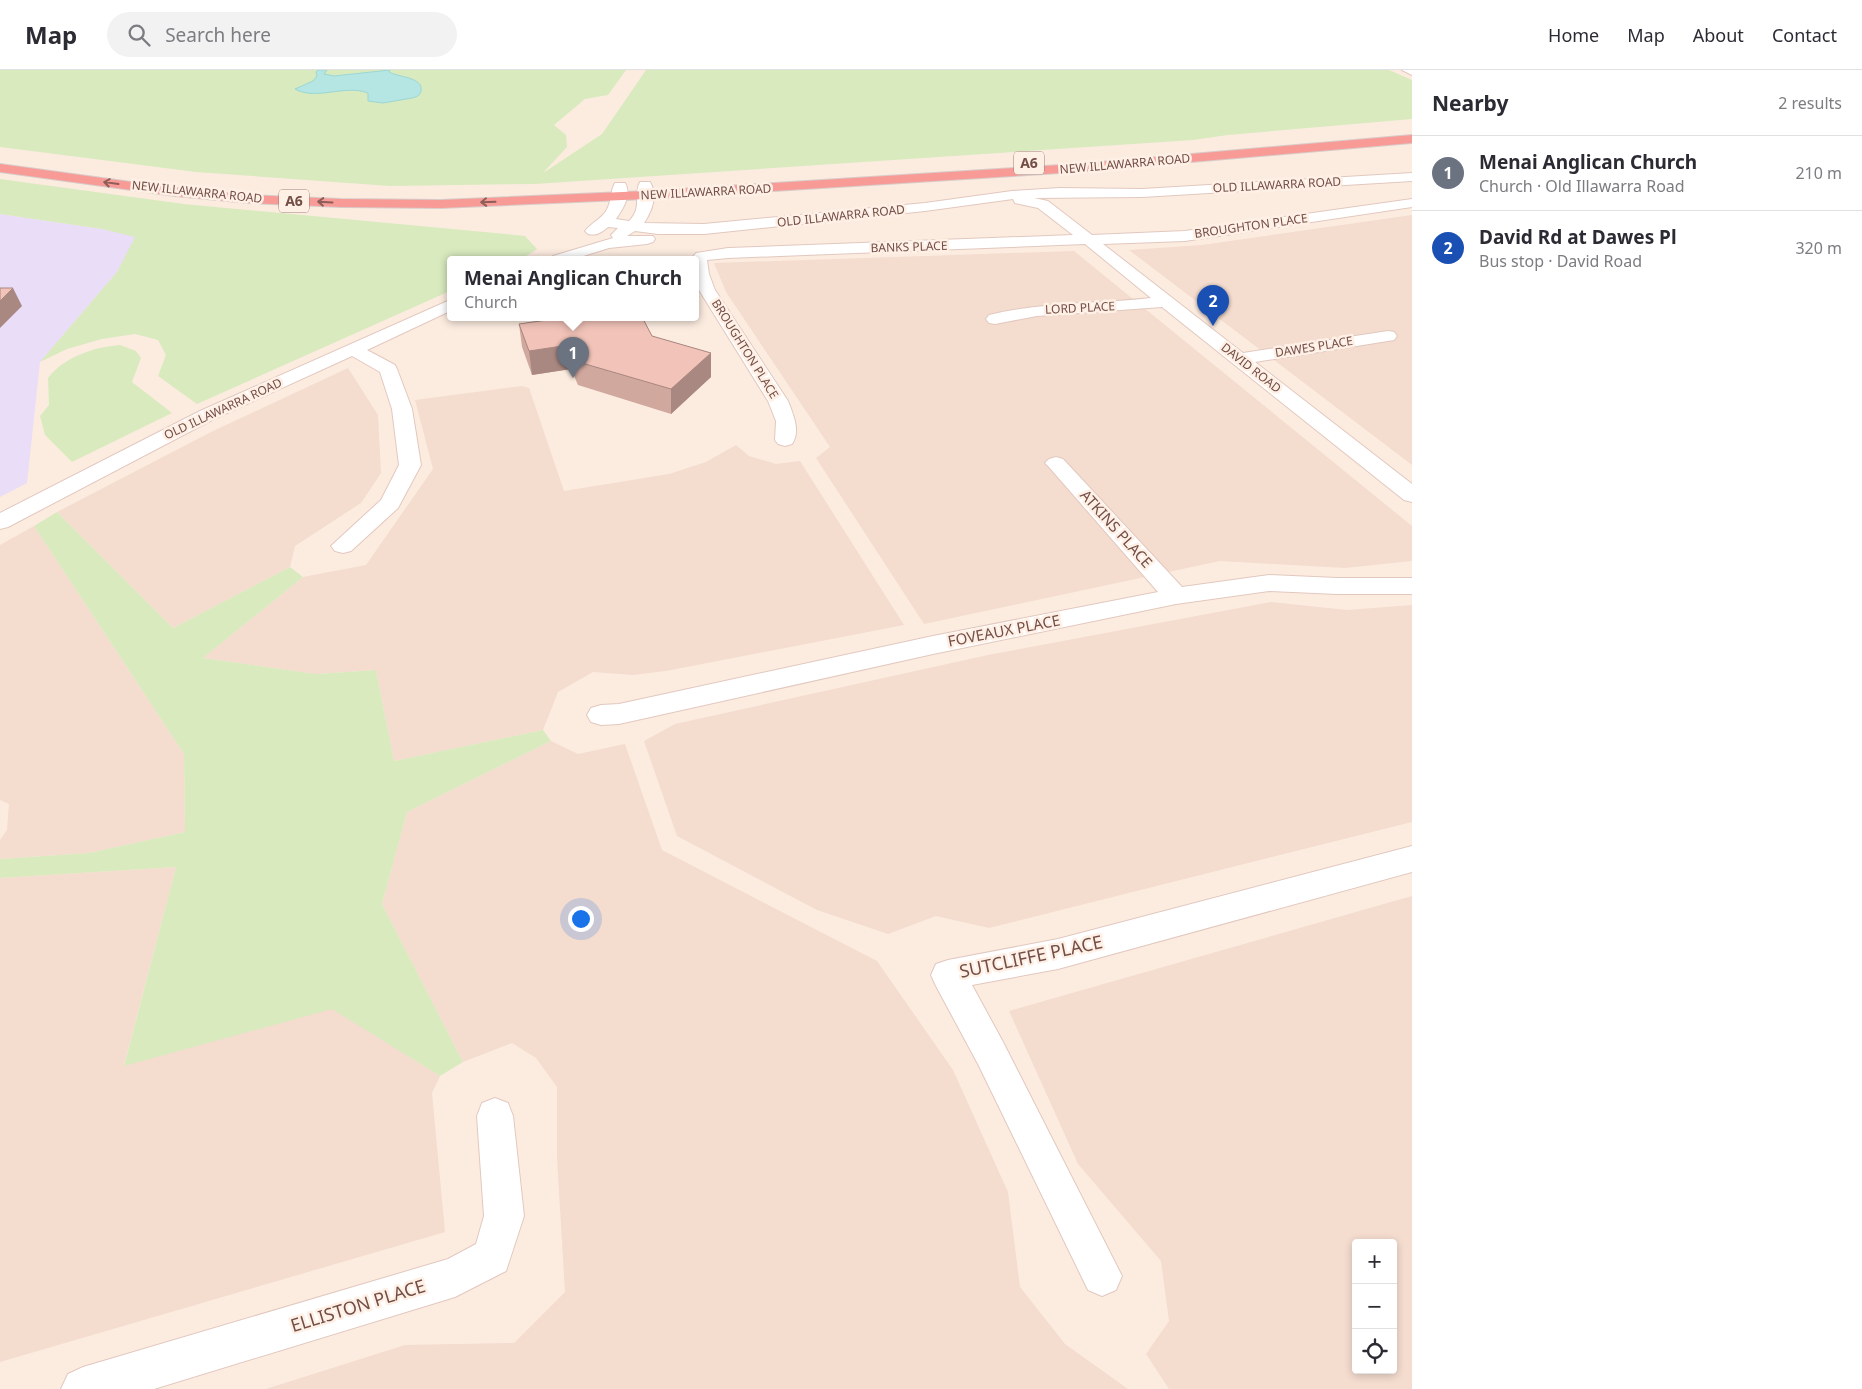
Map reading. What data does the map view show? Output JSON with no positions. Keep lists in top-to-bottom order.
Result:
{
  "streets": {
    "highway": ["A6", "NEW ILLAWARRA ROAD"],
    "street": [
      "OLD ILLAWARRA ROAD",
      "BROUGHTON PLACE",
      "BANKS PLACE",
      "LORD PLACE",
      "DAWES PLACE",
      "DAVID ROAD",
      "ATKINS PLACE",
      "FOVEAUX PLACE",
      "SUTCLIFFE PLACE",
      "ELLISTON PLACE"
    ]
  },
  "crossings": [
    ["NEW ILLAWARRA ROAD", "OLD ILLAWARRA ROAD"],
    ["OLD ILLAWARRA ROAD", "DAVID ROAD"],
    ["BROUGHTON PLACE", "BANKS PLACE"],
    ["BROUGHTON PLACE", "DAVID ROAD"],
    ["BANKS PLACE", "DAVID ROAD"],
    ["LORD PLACE", "DAVID ROAD"],
    ["DAWES PLACE", "DAVID ROAD"],
    ["ATKINS PLACE", "FOVEAUX PLACE"]
  ],
  "page": {
    "header": "Map",
    "search": "Search here",
    "nav": [
      "Home",
      "Map",
      "About",
      "Contact"
    ],
    "heading": ["Nearby", "2 results"],
    "list": [
      {
        "mark": "1",
        "name": "Menai Anglican Church",
        "note": "Church · Old Illawarra Road",
        "value": "210 m"
      },
      {
        "mark": "2",
        "name": "David Rd at Dawes Pl",
        "note": "Bus stop · David Road",
        "value": "320 m"
      }
    ],
    "popup": ["Menai Anglican Church", "Church"],
    "pins": ["2", "1"],
    "map_buttons": ["+", "−"]
  }
}
